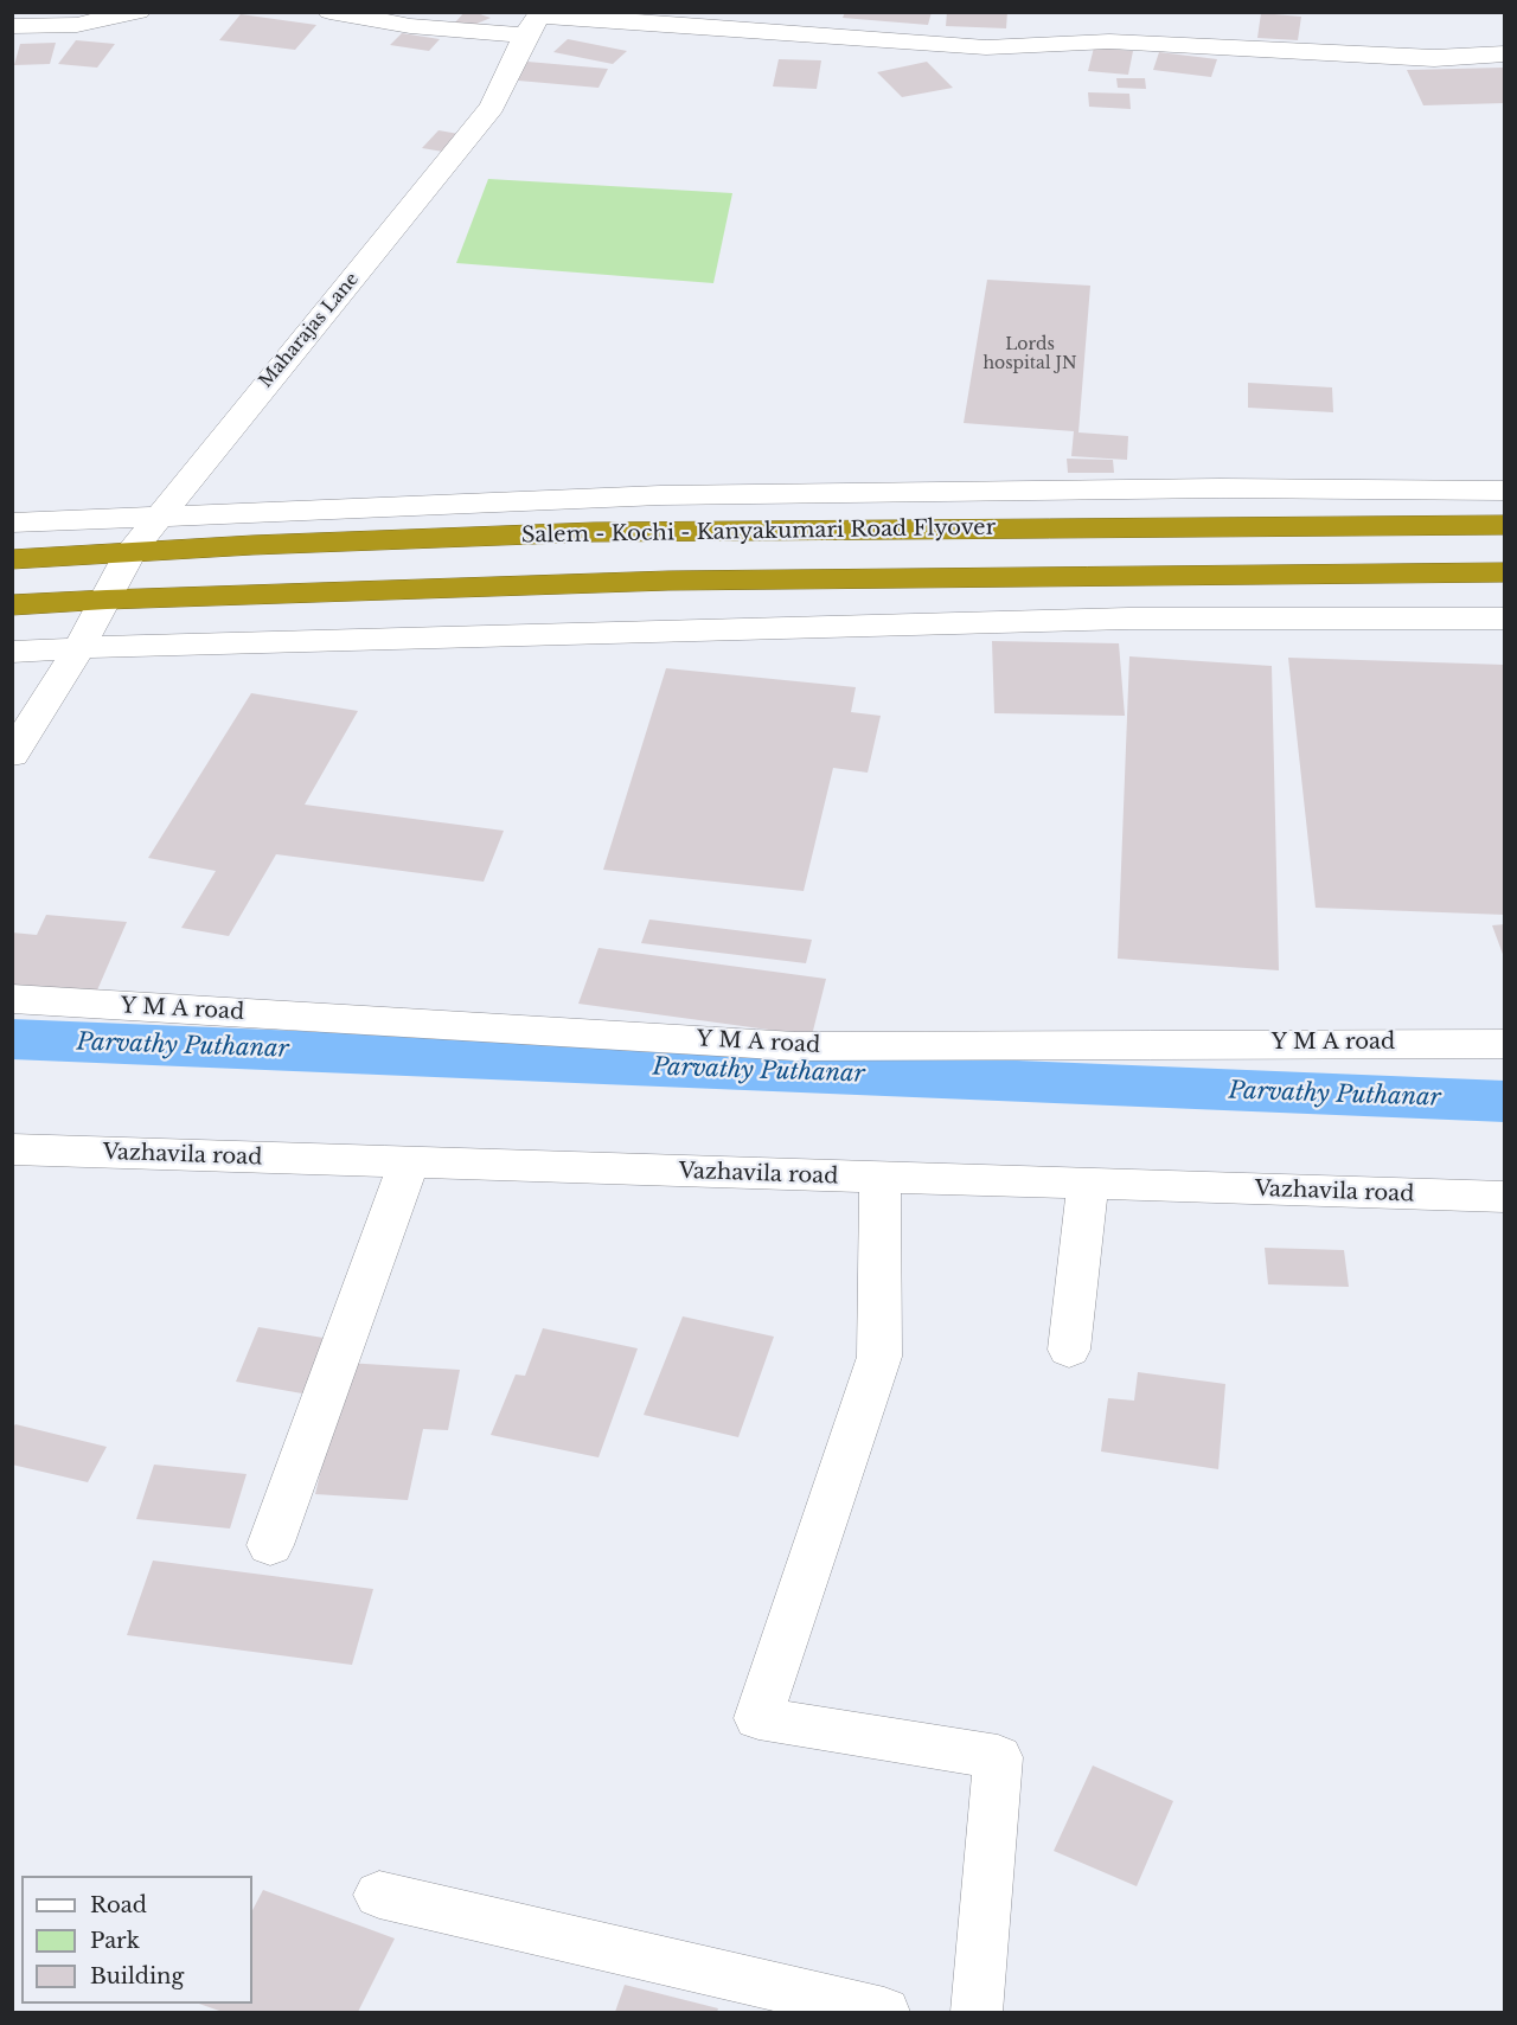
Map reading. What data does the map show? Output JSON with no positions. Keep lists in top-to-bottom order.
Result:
{
  "streets": {
    "highway": ["Salem - Kochi - Kanyakumari Road Flyover"],
    "street": ["Maharajas Lane", "Y M A road", "Vazhavila road"]
  },
  "crossings": [
    ["Maharajas Lane", "Salem - Kochi - Kanyakumari Road Flyover"]
  ],
  "water": ["Parvathy Puthanar"],
  "house_numbers": ["Lords hospital JN"],
  "legend": ["Road", "Park", "Building"]
}
